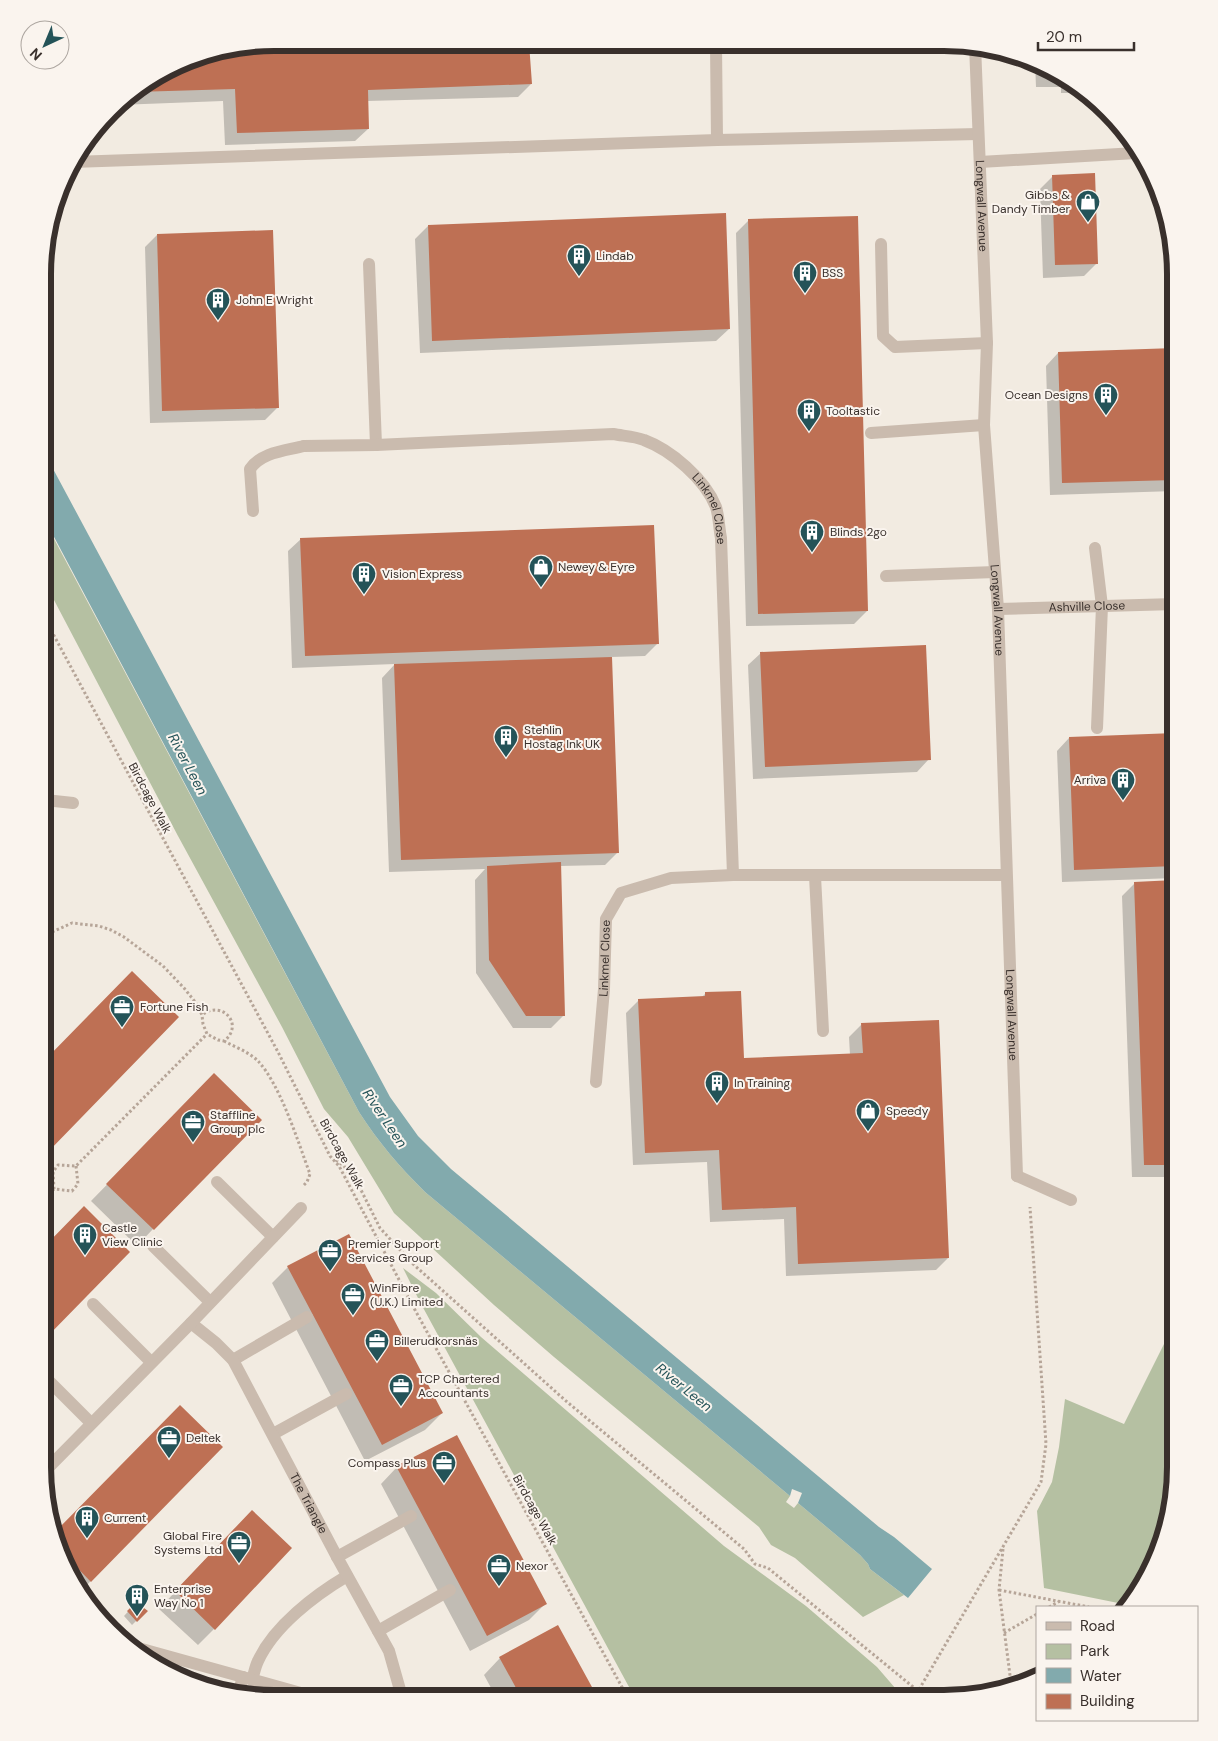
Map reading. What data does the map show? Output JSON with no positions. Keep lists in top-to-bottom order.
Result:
{
  "streets": {
    "street": [
      "Longwall Avenue",
      "Linkmel Close",
      "Ashville Close",
      "The Triangle"
    ],
    "path": ["Birdcage Walk"]
  },
  "crossings": [
    ["Longwall Avenue", "Linkmel Close"],
    ["Longwall Avenue", "Ashville Close"]
  ],
  "water": ["River Leen"],
  "places": {
    "shop": ["Gibbs & Dandy Timber", "Newey & Eyre", "Speedy"],
    "building": [
      "Lindab",
      "BSS",
      "John E Wright",
      "Ocean Designs",
      "Tooltastic",
      "Blinds 2go",
      "Vision Express",
      "Stehlin Hostag Ink UK",
      "Arriva",
      "In Training",
      "Castle View Clinic",
      "Current",
      "Enterprise Way No 1"
    ],
    "office": [
      "Fortune Fish",
      "Staffline Group plc",
      "Premier Support Services Group",
      "WinFibre (U.K.) Limited",
      "Billerudkorsnäs",
      "TCP Chartered Accountants",
      "Deltek",
      "Compass Plus",
      "Global Fire Systems Ltd",
      "Nexor"
    ]
  },
  "legend": [
    "Road",
    "Park",
    "Water",
    "Building"
  ],
  "scale_bar": "20 m",
  "north": "bottom left"
}
